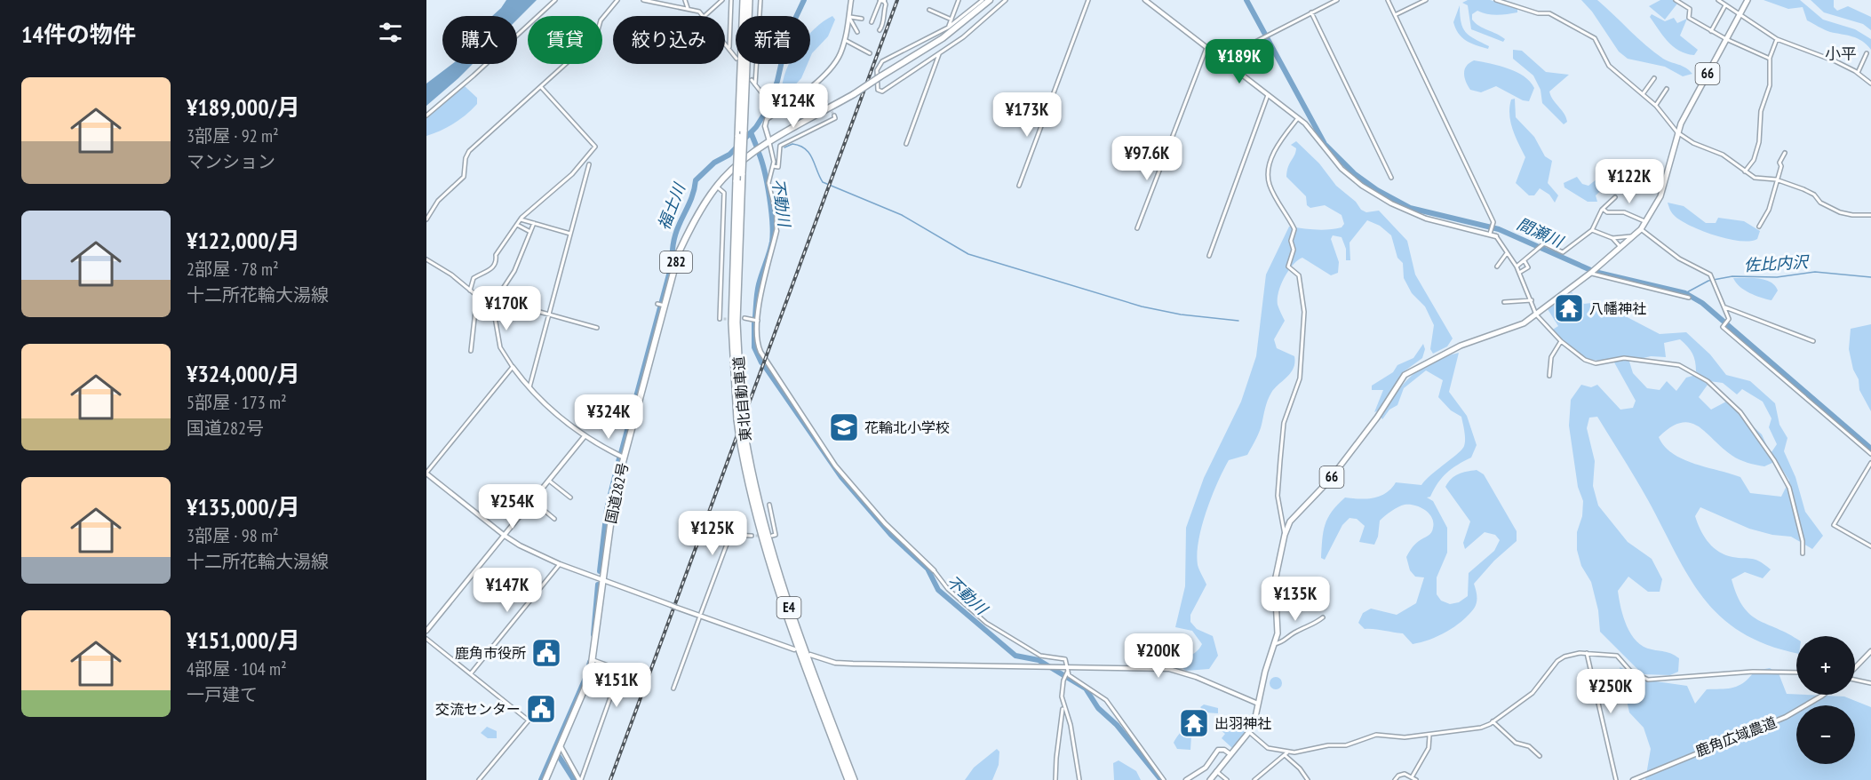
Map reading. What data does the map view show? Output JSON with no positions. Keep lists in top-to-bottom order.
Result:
{
  "streets": {
    "highway": [
      "282",
      "東北自動車道",
      "国道282号",
      "E4"
    ],
    "main road": ["66"],
    "street": ["鹿角広域農道"]
  },
  "crossings": [
    ["282", "国道282号"]
  ],
  "districts": ["小平"],
  "water": [
    "不動川",
    "福士川",
    "間瀬川",
    "佐比内沢"
  ],
  "places": {
    "temple": ["八幡神社", "出羽神社"],
    "school or university": ["花輪北小学校"],
    "public building": ["鹿角市役所", "交流センター"]
  },
  "page": {
    "heading": "14件の物件",
    "chip": [
      "購入",
      "賃貸",
      "絞り込み",
      "新着"
    ],
    "price": [
      "¥189K",
      "¥124K",
      "¥173K",
      "¥97.6K",
      "¥122K",
      "¥170K",
      "¥324K",
      "¥254K",
      "¥125K",
      "¥147K",
      "¥135K",
      "¥200K",
      "¥151K",
      "¥250K"
    ],
    "list": [
      {
        "name": "¥189,000/月",
        "note": "3部屋 · 92 m² · マンション"
      },
      {
        "name": "¥122,000/月",
        "note": "2部屋 · 78 m² · 十二所花輪大湯線"
      },
      {
        "name": "¥324,000/月",
        "note": "5部屋 · 173 m² · 国道282号"
      },
      {
        "name": "¥135,000/月",
        "note": "3部屋 · 98 m² · 十二所花輪大湯線"
      },
      {
        "name": "¥151,000/月",
        "note": "4部屋 · 104 m² · 一戸建て"
      }
    ],
    "map_buttons": ["+", "−"]
  }
}
